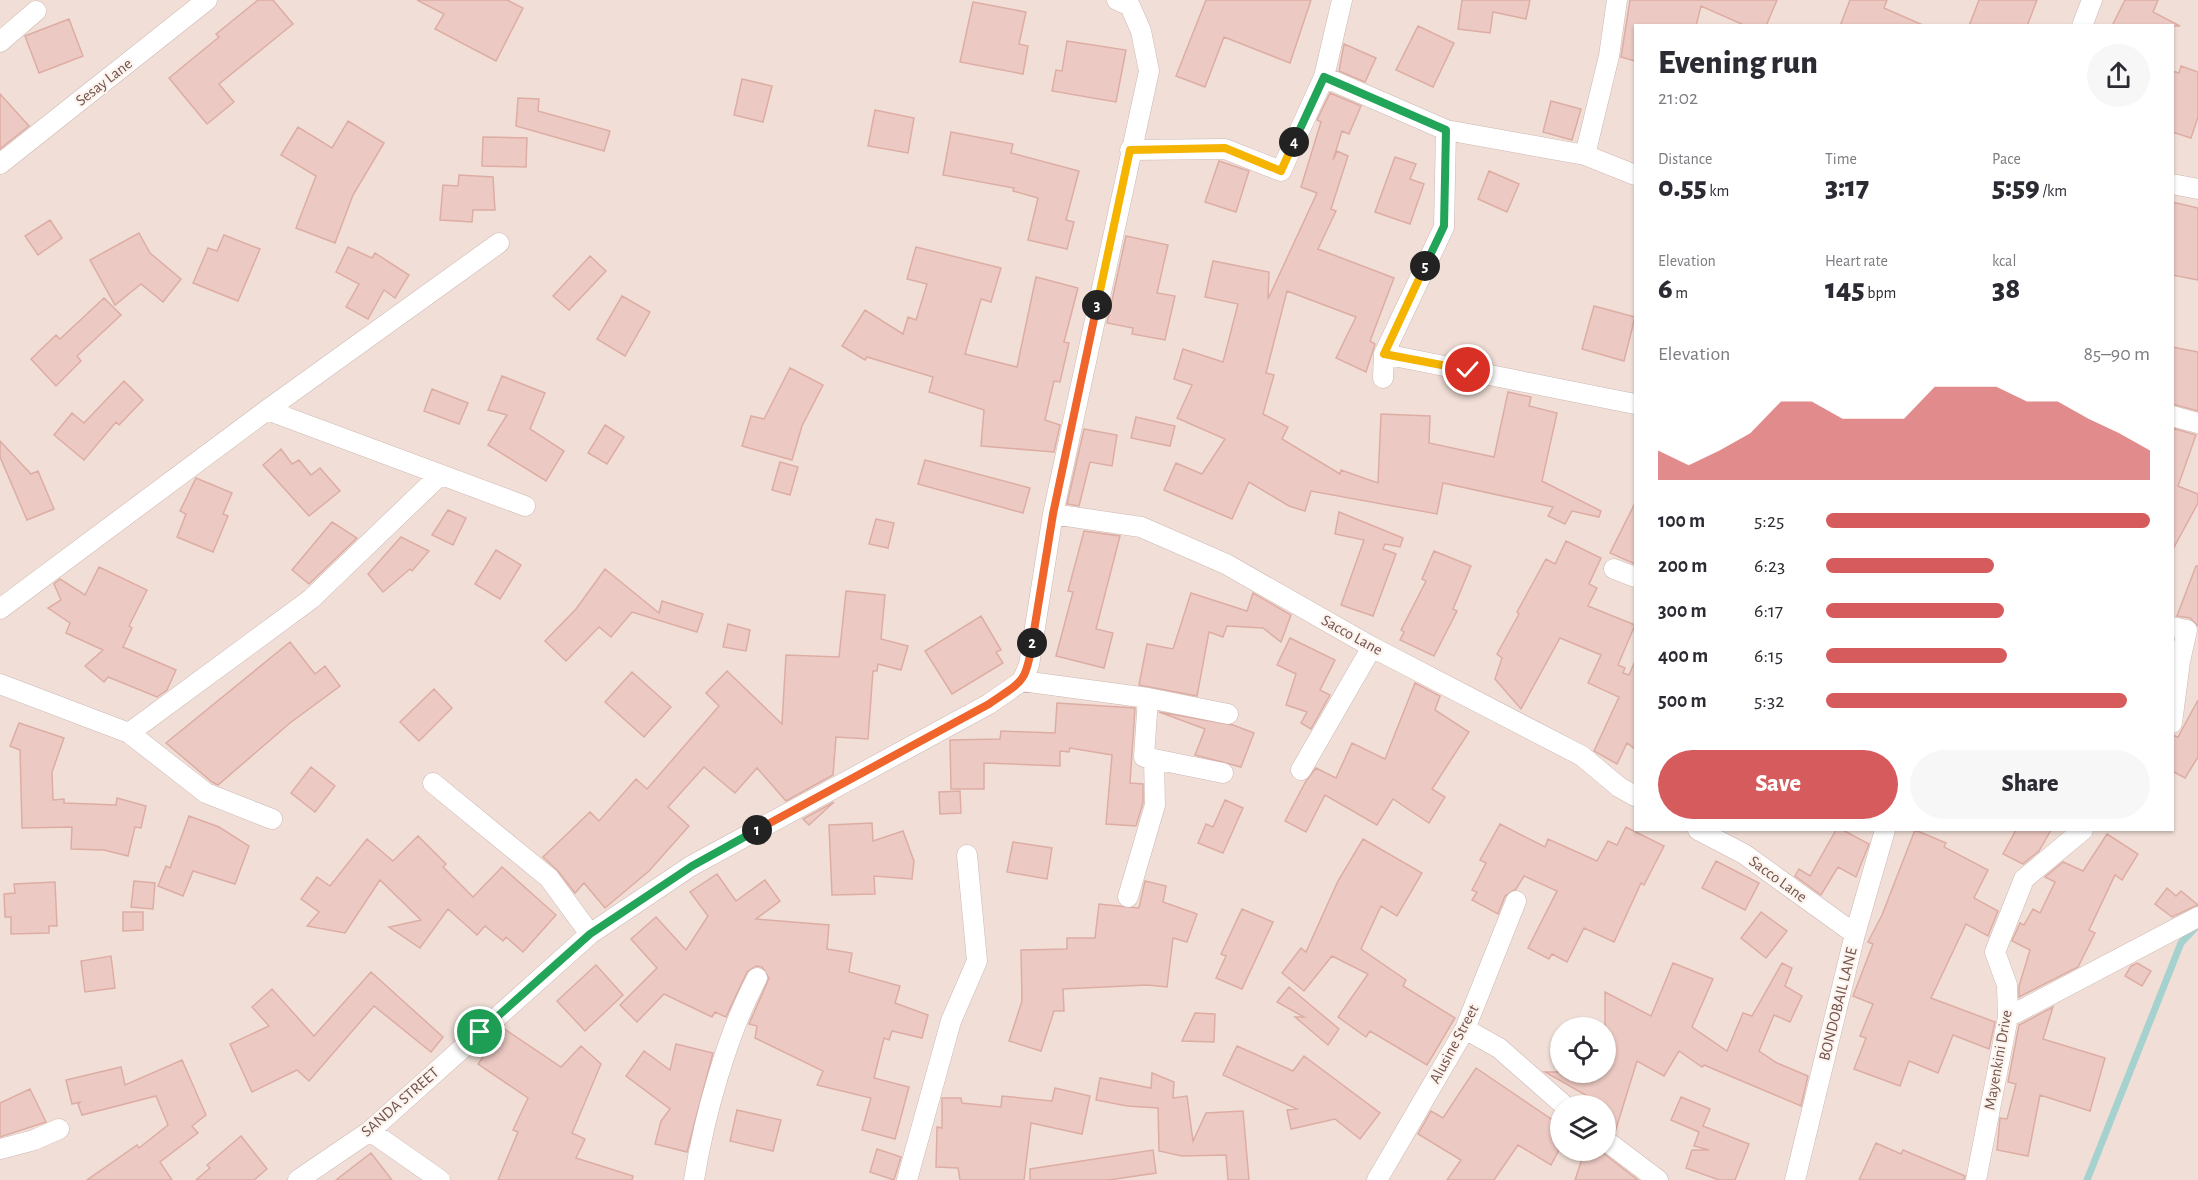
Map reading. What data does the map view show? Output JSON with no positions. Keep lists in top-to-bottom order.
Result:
{
  "streets": {
    "street": [
      "Sesay Lane",
      "Sacco Lane",
      "BONDOBAIL LANE",
      "Alusine Street",
      "Mayenkini Drive",
      "SANDA STREET"
    ]
  },
  "crossings": [
    ["Sacco Lane", "BONDOBAIL LANE"]
  ],
  "page": {
    "heading": ["Evening run", "21:02"],
    "stats": [
      ["Distance", "0.55 km"],
      ["Time", "3:17"],
      ["Pace", "5:59 /km"],
      ["Elevation", "6 m"],
      ["Heart rate", "145 bpm"],
      ["kcal", "38"]
    ],
    "pins": [
      "4",
      "5",
      "3",
      "2",
      "1"
    ],
    "chart": ["Elevation", "85–90 m"],
    "list": [
      {
        "name": "100 m",
        "note": "5:25"
      },
      {
        "name": "200 m",
        "note": "6:23"
      },
      {
        "name": "300 m",
        "note": "6:17"
      },
      {
        "name": "400 m",
        "note": "6:15"
      },
      {
        "name": "500 m",
        "note": "5:32"
      }
    ],
    "buttons": ["Save", "Share"]
  }
}
